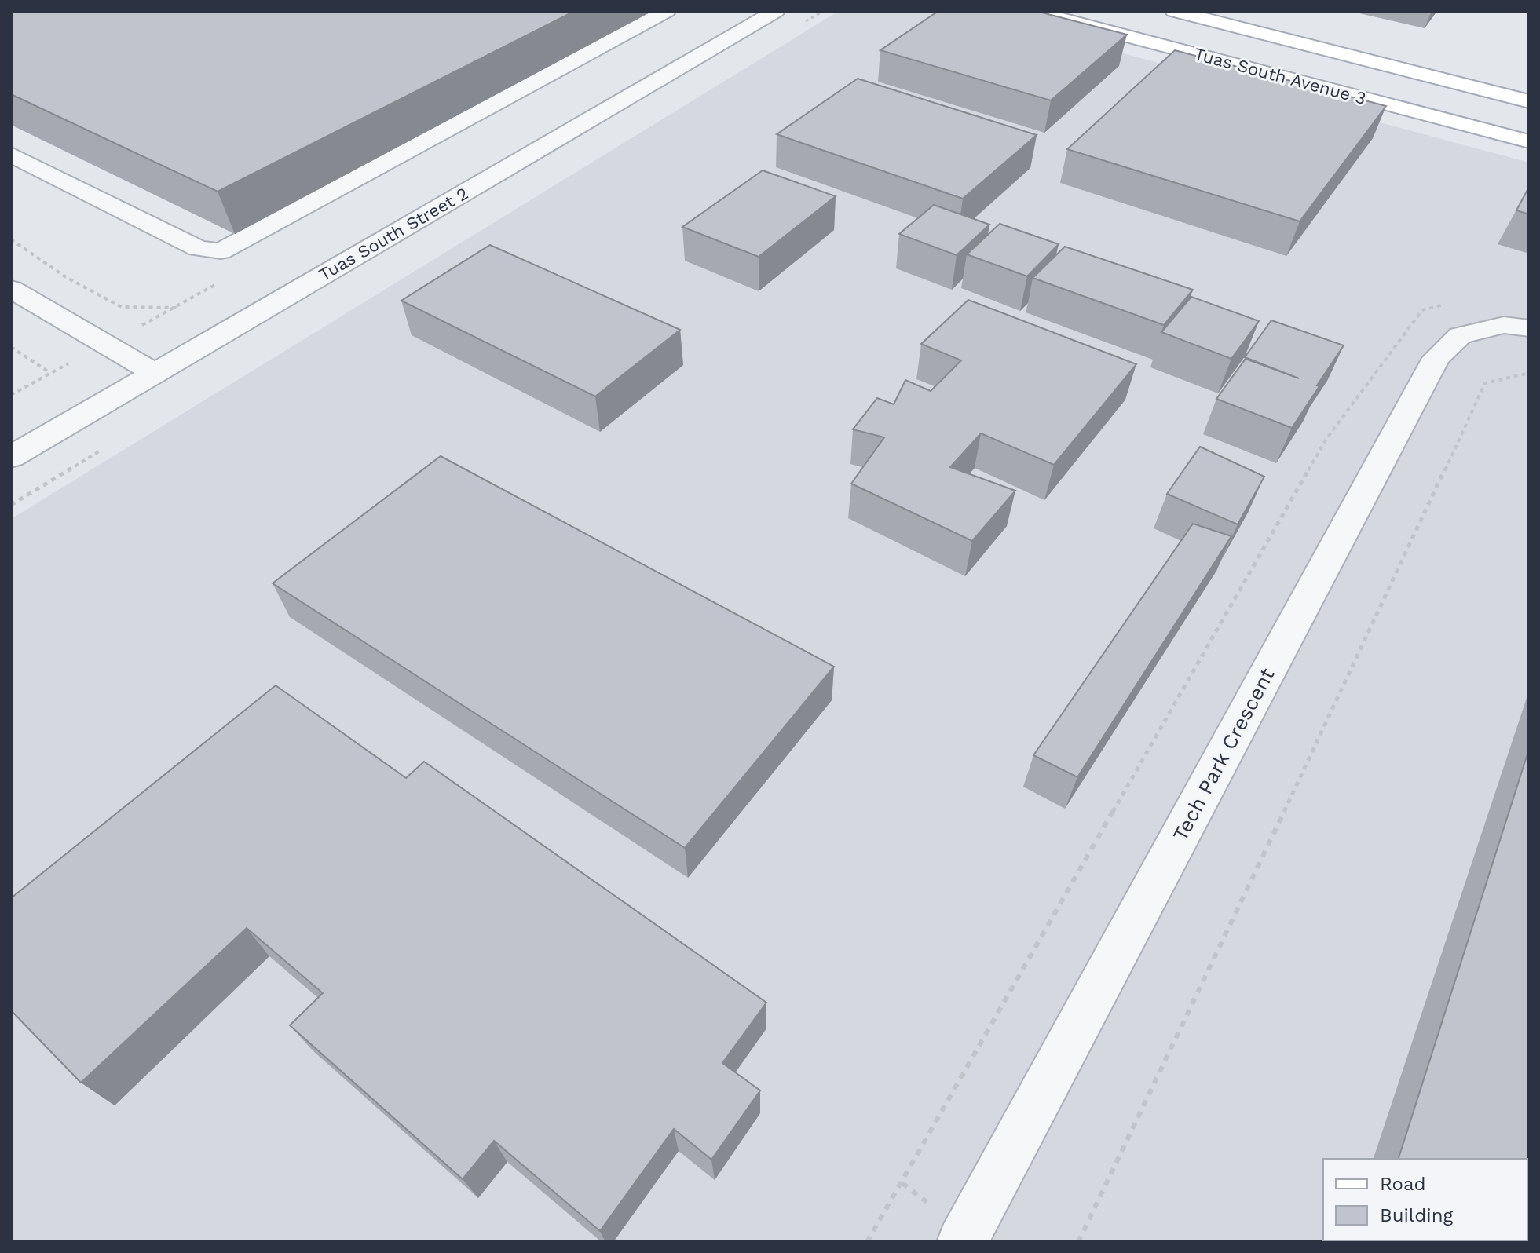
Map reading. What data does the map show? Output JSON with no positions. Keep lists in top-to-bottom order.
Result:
{
  "streets": {
    "main road": ["Tuas South Avenue 3"],
    "street": ["Tuas South Street 2", "Tech Park Crescent"]
  },
  "legend": ["Road", "Building"]
}
